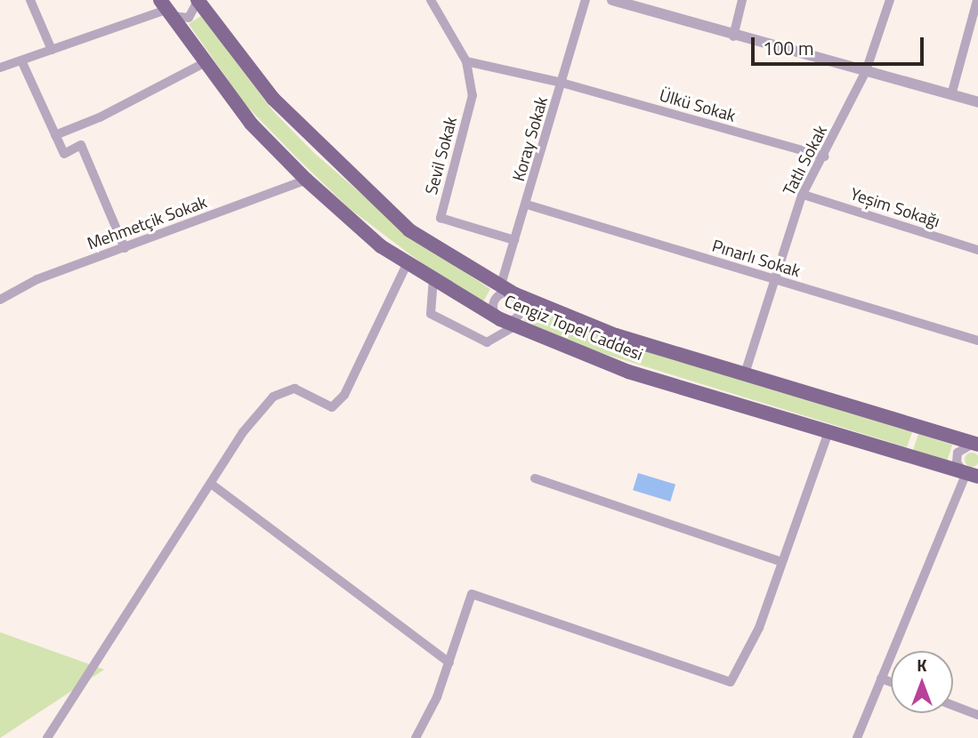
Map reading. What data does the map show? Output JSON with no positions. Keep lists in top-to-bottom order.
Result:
{
  "streets": {
    "main road": ["Cengiz Topel Caddesi"],
    "street": [
      "Ülkü Sokak",
      "Koray Sokak",
      "Sevil Sokak",
      "Tatlı Sokak",
      "Yeşim Sokağı",
      "Mehmetçik Sokak",
      "Pınarlı Sokak"
    ]
  },
  "crossings": [
    ["Ülkü Sokak", "Koray Sokak"],
    ["Ülkü Sokak", "Sevil Sokak"],
    ["Ülkü Sokak", "Tatlı Sokak"],
    ["Koray Sokak", "Sevil Sokak"],
    ["Koray Sokak", "Pınarlı Sokak"],
    ["Koray Sokak", "Cengiz Topel Caddesi"],
    ["Tatlı Sokak", "Yeşim Sokağı"],
    ["Tatlı Sokak", "Pınarlı Sokak"],
    ["Tatlı Sokak", "Cengiz Topel Caddesi"],
    ["Mehmetçik Sokak", "Cengiz Topel Caddesi"]
  ],
  "scale_bar": "100 m",
  "north": "top"
}
